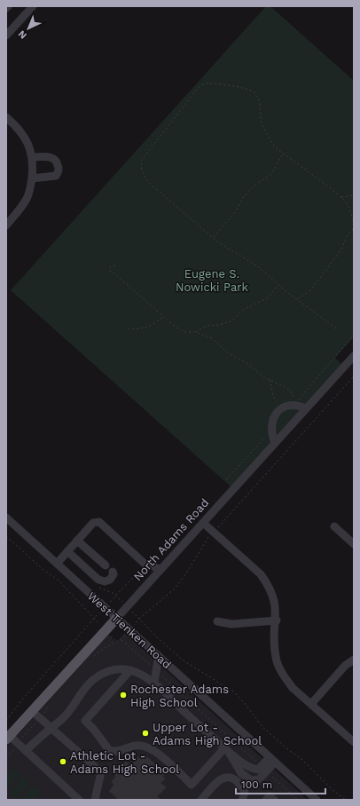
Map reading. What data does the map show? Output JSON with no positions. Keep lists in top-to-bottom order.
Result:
{
  "streets": {
    "main road": ["North Adams Road"],
    "street": ["West Tienken Road"]
  },
  "crossings": [
    ["North Adams Road", "West Tienken Road"]
  ],
  "parks": ["Eugene S. Nowicki Park"],
  "places": ["Rochester Adams High School", "Upper Lot - Adams High School", "Athletic Lot - Adams High School"],
  "scale_bar": "100 m",
  "north": "bottom left"
}
